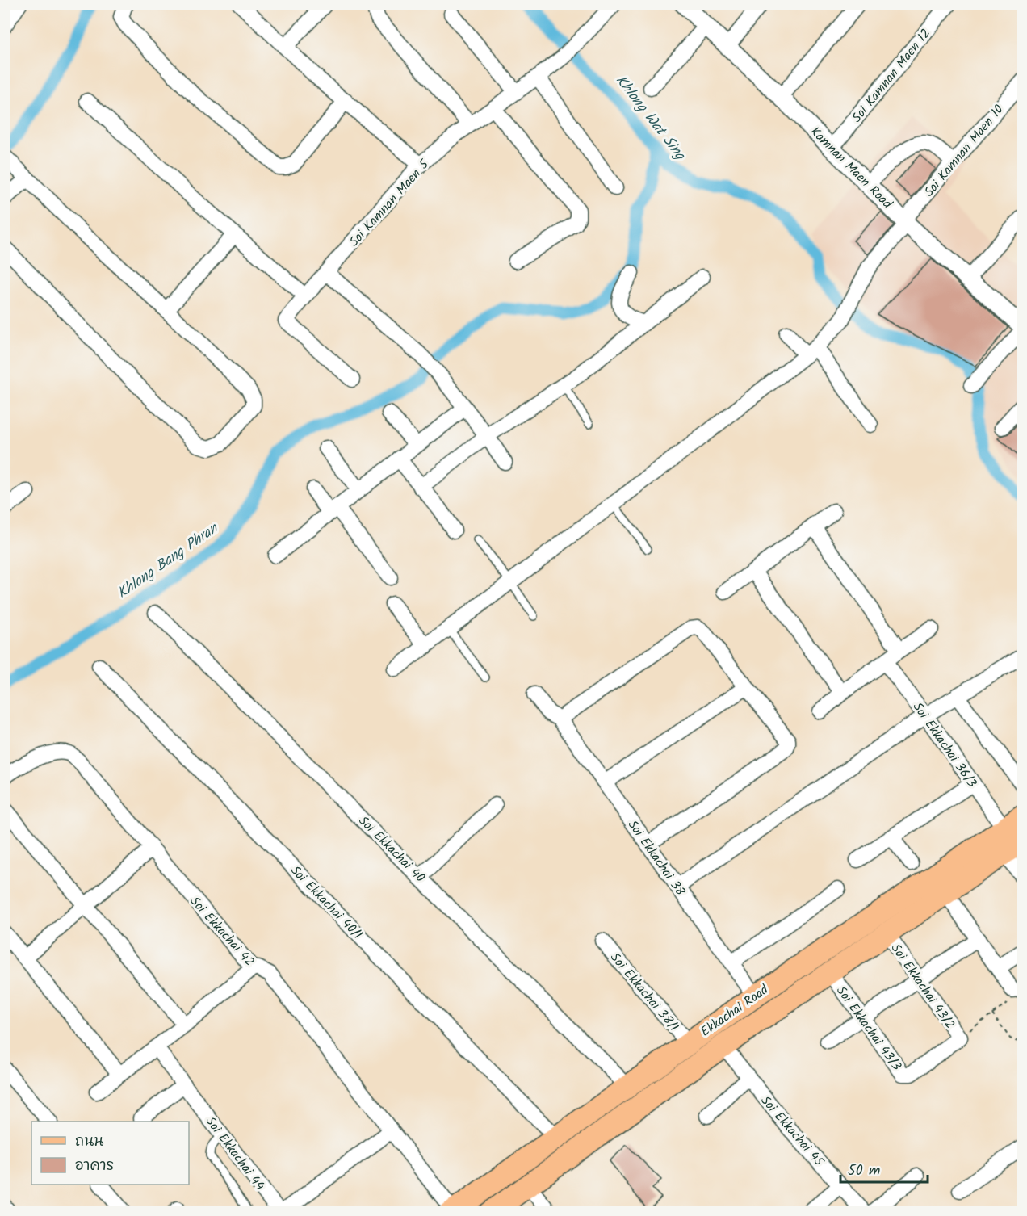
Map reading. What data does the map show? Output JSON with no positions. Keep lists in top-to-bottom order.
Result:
{
  "streets": {
    "main road": ["Ekkachai Road"],
    "street": [
      "Soi Kamnan Maen 12",
      "Soi Kamnan Maen 10",
      "Kamnan Maen Road",
      "Soi Kamnan Maen 5",
      "Soi Ekkachai 36/3",
      "Soi Ekkachai 40",
      "Soi Ekkachai 38",
      "Soi Ekkachai 40/1",
      "Soi Ekkachai 42",
      "Soi Ekkachai 43/2",
      "Soi Ekkachai 38/1",
      "Soi Ekkachai 43/3",
      "Soi Ekkachai 45",
      "Soi Ekkachai 44"
    ]
  },
  "crossings": [
    ["Soi Kamnan Maen 12", "Kamnan Maen Road"],
    ["Soi Kamnan Maen 10", "Kamnan Maen Road"],
    ["Soi Ekkachai 36/3", "Ekkachai Road"],
    ["Soi Ekkachai 40", "Ekkachai Road"],
    ["Soi Ekkachai 38", "Ekkachai Road"],
    ["Soi Ekkachai 40/1", "Ekkachai Road"],
    ["Soi Ekkachai 42", "Ekkachai Road"],
    ["Soi Ekkachai 43/2", "Ekkachai Road"],
    ["Soi Ekkachai 43/2", "Soi Ekkachai 43/3"],
    ["Soi Ekkachai 38/1", "Ekkachai Road"],
    ["Ekkachai Road", "Soi Ekkachai 43/3"],
    ["Ekkachai Road", "Soi Ekkachai 45"]
  ],
  "water": ["Khlong Wat Sing", "Khlong Bang Phran"],
  "legend": ["ถนน", "อาคาร"],
  "scale_bar": "50 m"
}
